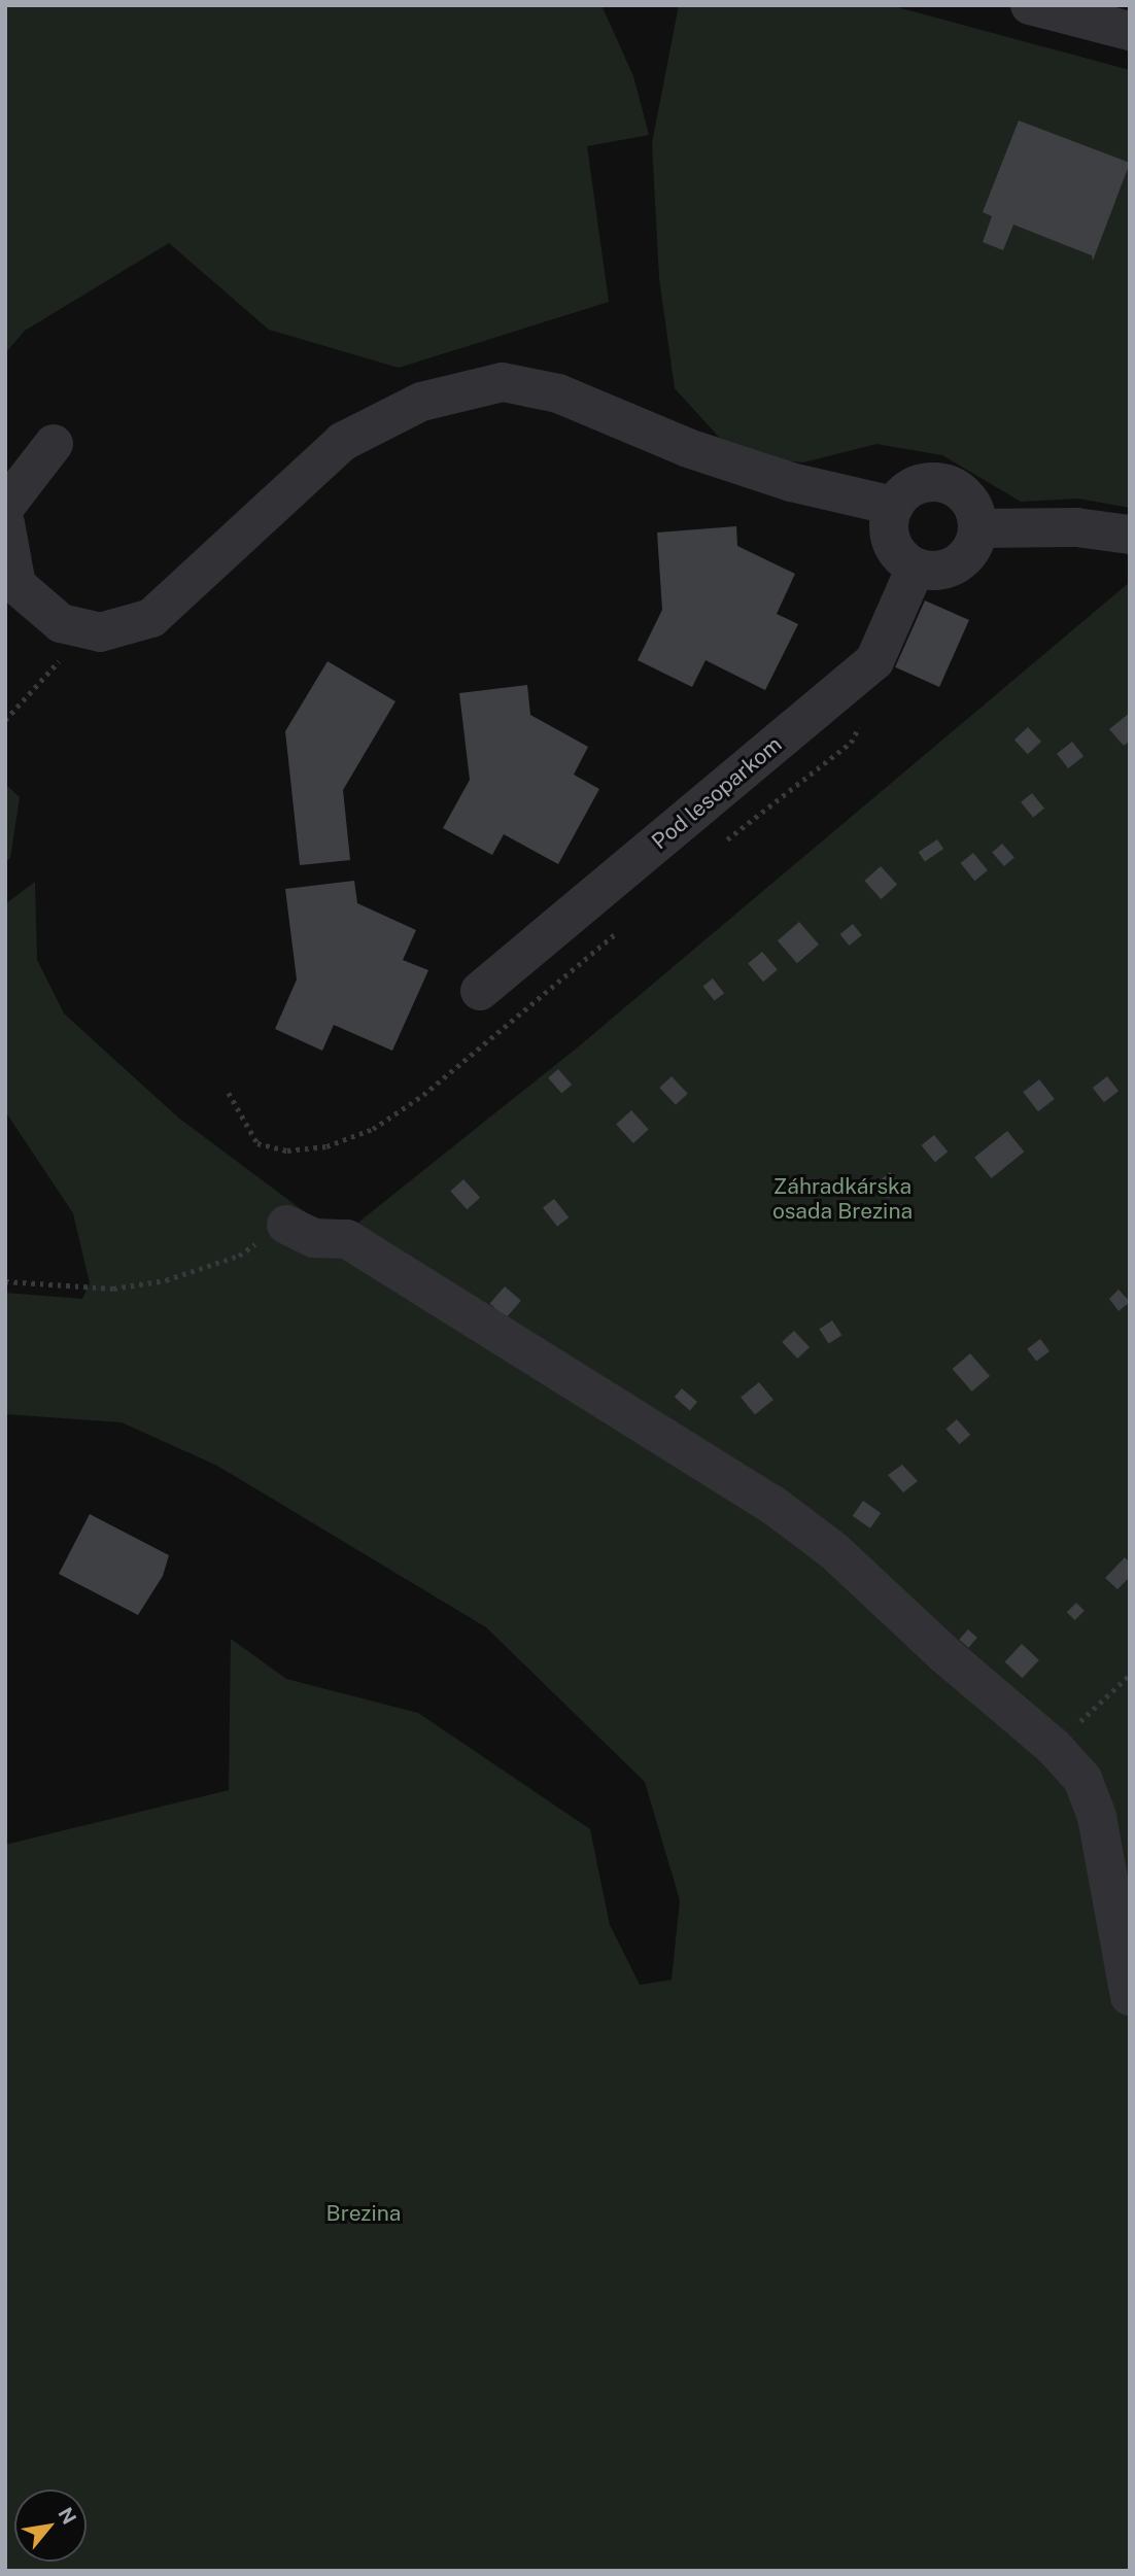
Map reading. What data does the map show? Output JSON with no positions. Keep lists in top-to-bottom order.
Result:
{
  "streets": {
    "street": ["Pod lesoparkom"]
  },
  "parks": ["Záhradkárska osada Brezina", "Brezina"],
  "north": "top right"
}
